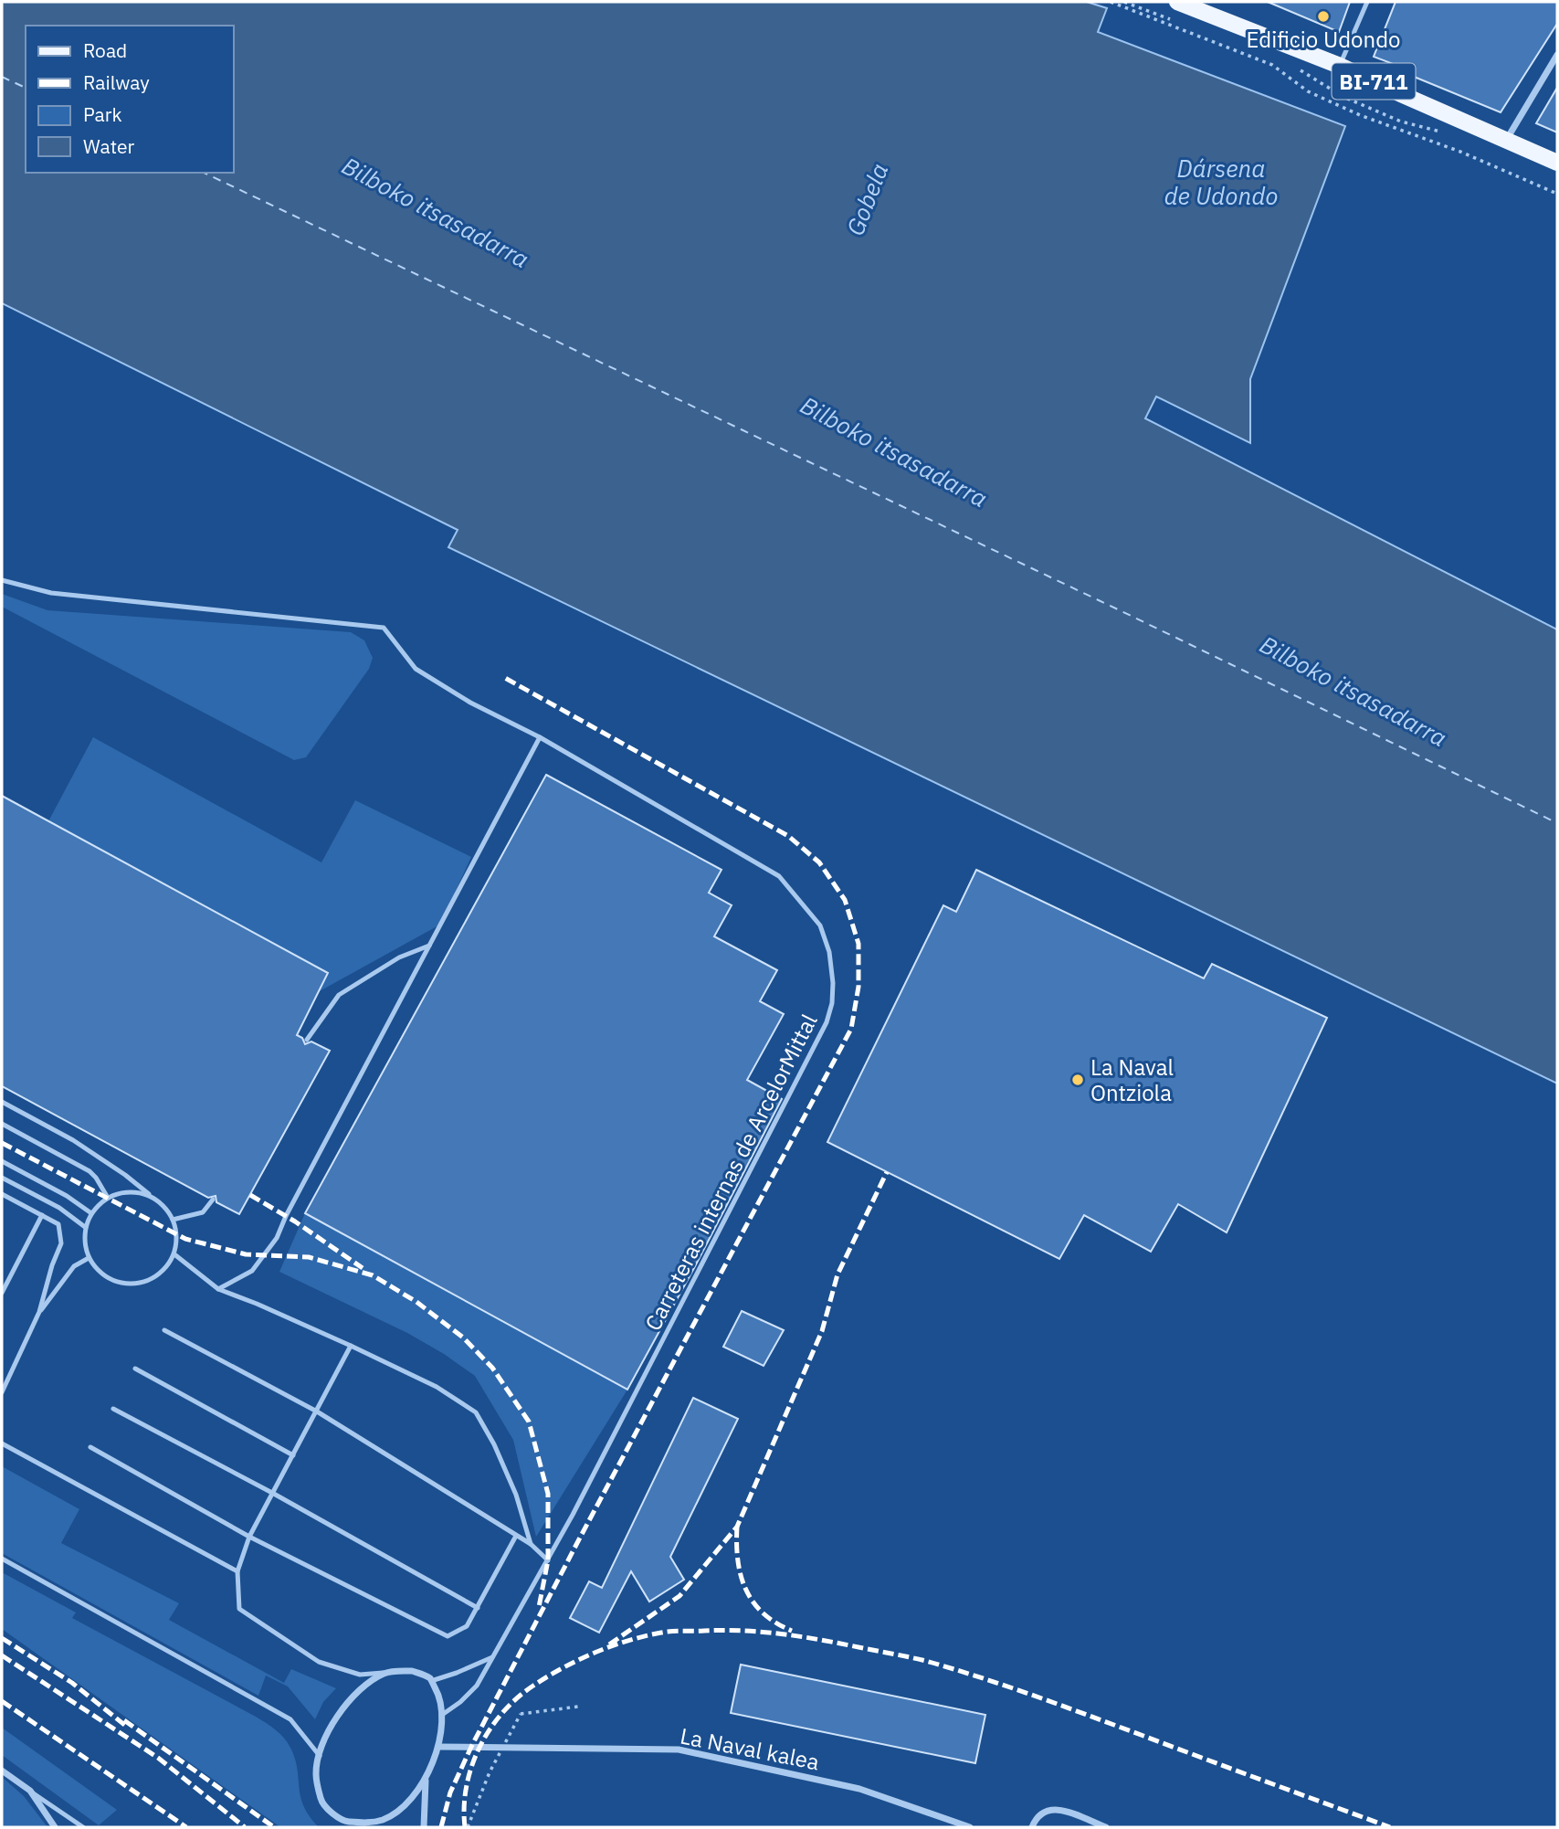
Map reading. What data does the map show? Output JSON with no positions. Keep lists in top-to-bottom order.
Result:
{
  "streets": {
    "main road": ["BI-711"],
    "street": ["La Naval kalea"],
    "lane": ["Carreteras internas de ArcelorMittal"]
  },
  "crossings": [
    ["Carreteras internas de ArcelorMittal", "La Naval kalea"]
  ],
  "water": ["Dársena de Udondo", "Gobela", "Bilboko itsasadarra"],
  "places": ["Edificio Udondo", "La Naval Ontziola"],
  "legend": [
    "Road",
    "Railway",
    "Park",
    "Water"
  ]
}
